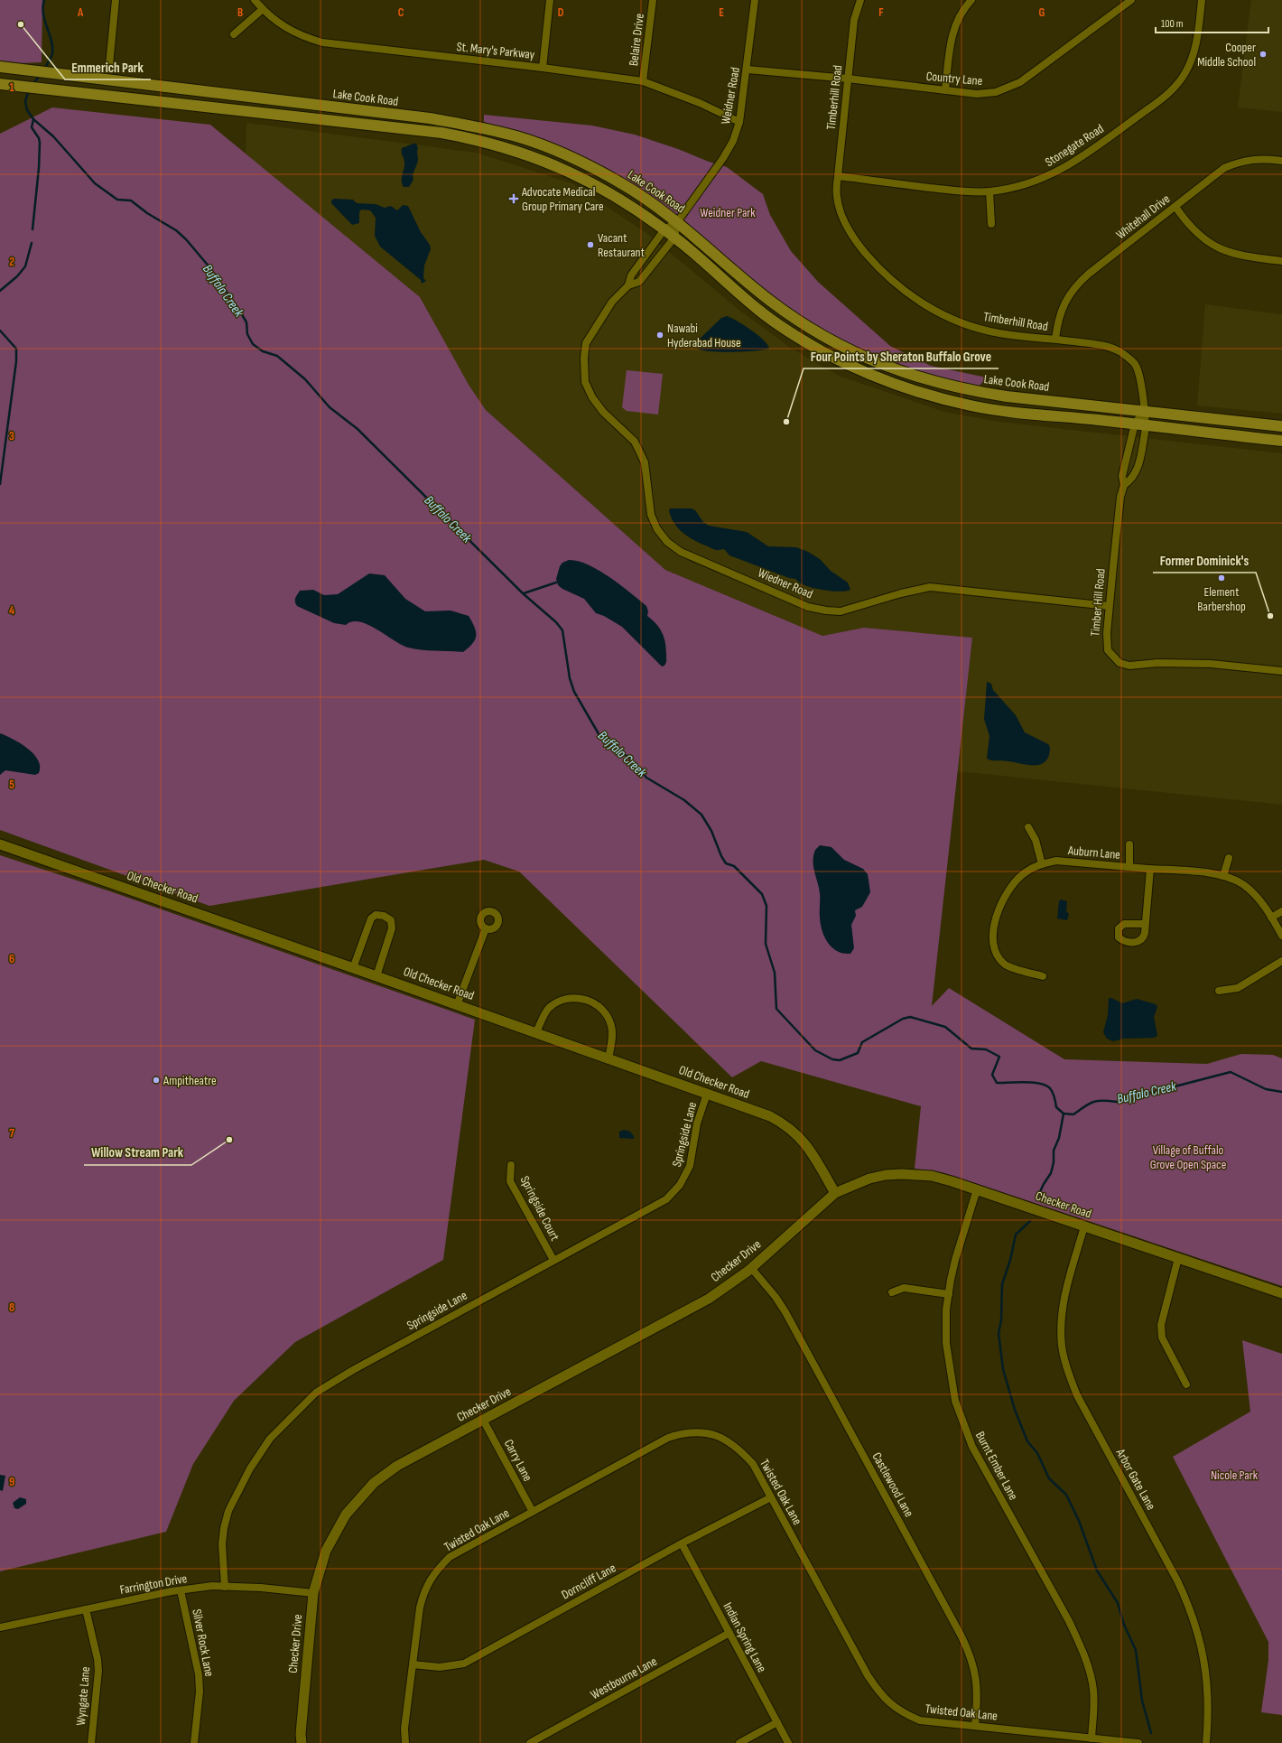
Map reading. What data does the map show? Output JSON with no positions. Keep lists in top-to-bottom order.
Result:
{
  "streets": {
    "main road": ["Lake Cook Road"],
    "street": [
      "Belaire Drive",
      "St. Mary's Parkway",
      "Country Lane",
      "Weidner Road",
      "Timberhill Road",
      "Stonegate Road",
      "Whitehall Drive",
      "Wiedner Road",
      "Timber Hill Road",
      "Auburn Lane",
      "Old Checker Road",
      "Springside Lane",
      "Checker Road",
      "Springside Court",
      "Checker Drive",
      "Carry Lane",
      "Burnt Ember Lane",
      "Arbor Gate Lane",
      "Castlewood Lane",
      "Twisted Oak Lane",
      "Dorncliff Lane",
      "Farrington Drive",
      "Indian Spring Lane",
      "Silver Rock Lane",
      "Westbourne Lane",
      "Wyngate Lane"
    ]
  },
  "crossings": [
    ["Belaire Drive", "St. Mary's Parkway"],
    ["St. Mary's Parkway", "Weidner Road"],
    ["Country Lane", "Weidner Road"],
    ["Country Lane", "Timberhill Road"],
    ["Weidner Road", "Lake Cook Road"],
    ["Weidner Road", "Wiedner Road"],
    ["Lake Cook Road", "Timberhill Road"],
    ["Lake Cook Road", "Timber Hill Road"],
    ["Timberhill Road", "Stonegate Road"],
    ["Timberhill Road", "Whitehall Drive"],
    ["Timberhill Road", "Timber Hill Road"],
    ["Wiedner Road", "Timber Hill Road"],
    ["Old Checker Road", "Springside Lane"],
    ["Old Checker Road", "Checker Road"],
    ["Old Checker Road", "Checker Drive"],
    ["Springside Lane", "Springside Court"],
    ["Springside Lane", "Farrington Drive"],
    ["Checker Road", "Checker Drive"],
    ["Checker Road", "Burnt Ember Lane"],
    ["Checker Road", "Arbor Gate Lane"],
    ["Checker Drive", "Carry Lane"],
    ["Checker Drive", "Castlewood Lane"],
    ["Checker Drive", "Farrington Drive"],
    ["Carry Lane", "Twisted Oak Lane"],
    ["Burnt Ember Lane", "Twisted Oak Lane"],
    ["Castlewood Lane", "Twisted Oak Lane"],
    ["Twisted Oak Lane", "Dorncliff Lane"],
    ["Dorncliff Lane", "Indian Spring Lane"],
    ["Farrington Drive", "Silver Rock Lane"],
    ["Farrington Drive", "Wyngate Lane"],
    ["Indian Spring Lane", "Westbourne Lane"]
  ],
  "water": ["Buffalo Creek"],
  "parks": ["Weidner Park", "Village of Buffalo Grove Open Space", "Nicole Park"],
  "places": {
    "other": [
      "Emmerich Park",
      "Cooper Middle School",
      "Vacant Restaurant",
      "Nawabi Hyderabad House",
      "Four Points by Sheraton Buffalo Grove",
      "Element Barbershop",
      "Former Dominick's",
      "Ampitheatre",
      "Willow Stream Park"
    ],
    "health": ["Advocate Medical Group Primary Care"]
  },
  "scale_bar": "100 m",
  "grid": {
    "columns": [
      "A",
      "B",
      "C",
      "D",
      "E",
      "F",
      "G"
    ],
    "rows": [
      "1",
      "2",
      "3",
      "4",
      "5",
      "6",
      "7",
      "8",
      "9"
    ]
  }
}
